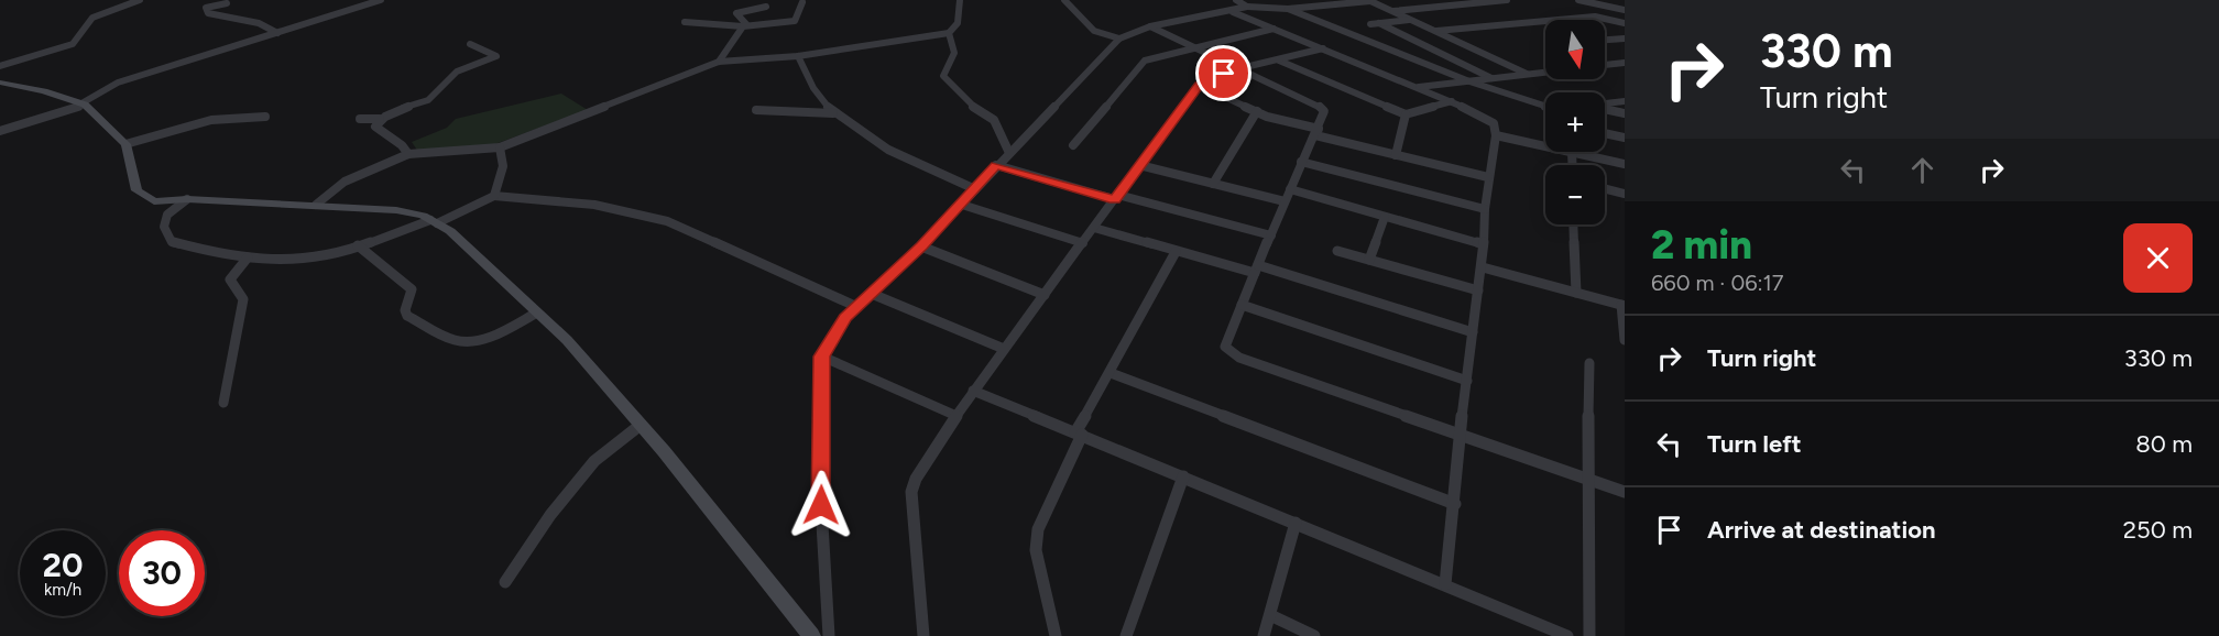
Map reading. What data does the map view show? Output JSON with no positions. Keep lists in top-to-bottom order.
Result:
{
  "north": "bottom",
  "page": {
    "turn": ["330 m", "Turn right"],
    "map_buttons": ["+", "−"],
    "heading": ["2 min", "660 m · 06:17"],
    "list": [
      {
        "name": "Turn right",
        "value": "330 m"
      },
      {
        "name": "Turn left",
        "value": "80 m"
      },
      {
        "name": "Arrive at destination",
        "value": "250 m"
      }
    ],
    "speed": "20 km/h",
    "limit": "30"
  }
}
